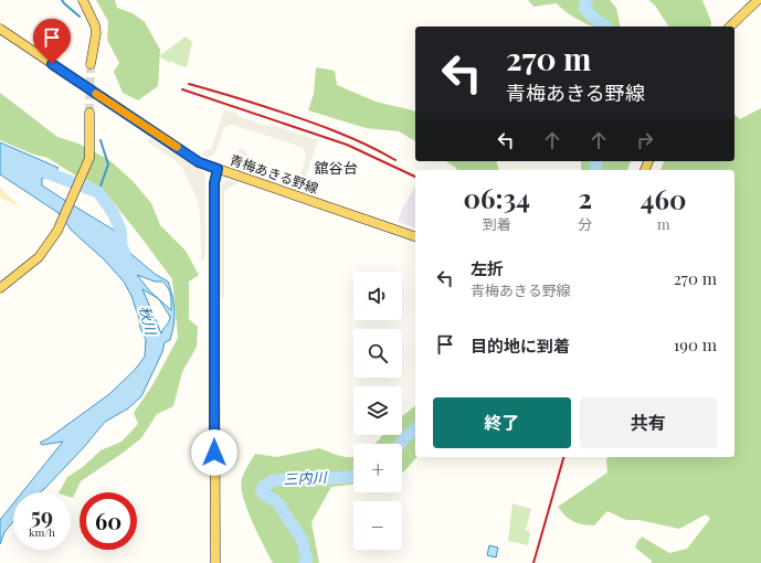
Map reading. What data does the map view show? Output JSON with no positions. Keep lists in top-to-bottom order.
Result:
{
  "streets": {
    "main road": ["青梅あきる野線"]
  },
  "districts": ["舘谷台"],
  "water": ["秋川", "三内川"],
  "page": {
    "turn": ["270 m", "青梅あきる野線"],
    "eta": [
      "06:34",
      "到着",
      "2",
      "分",
      "460",
      "m"
    ],
    "list": [
      {
        "name": "左折",
        "note": "青梅あきる野線",
        "value": "270 m"
      },
      {
        "name": "目的地に到着",
        "value": "190 m"
      }
    ],
    "map_buttons": ["+", "−"],
    "buttons": ["終了", "共有"],
    "speed": "59 km/h",
    "limit": "60"
  }
}
